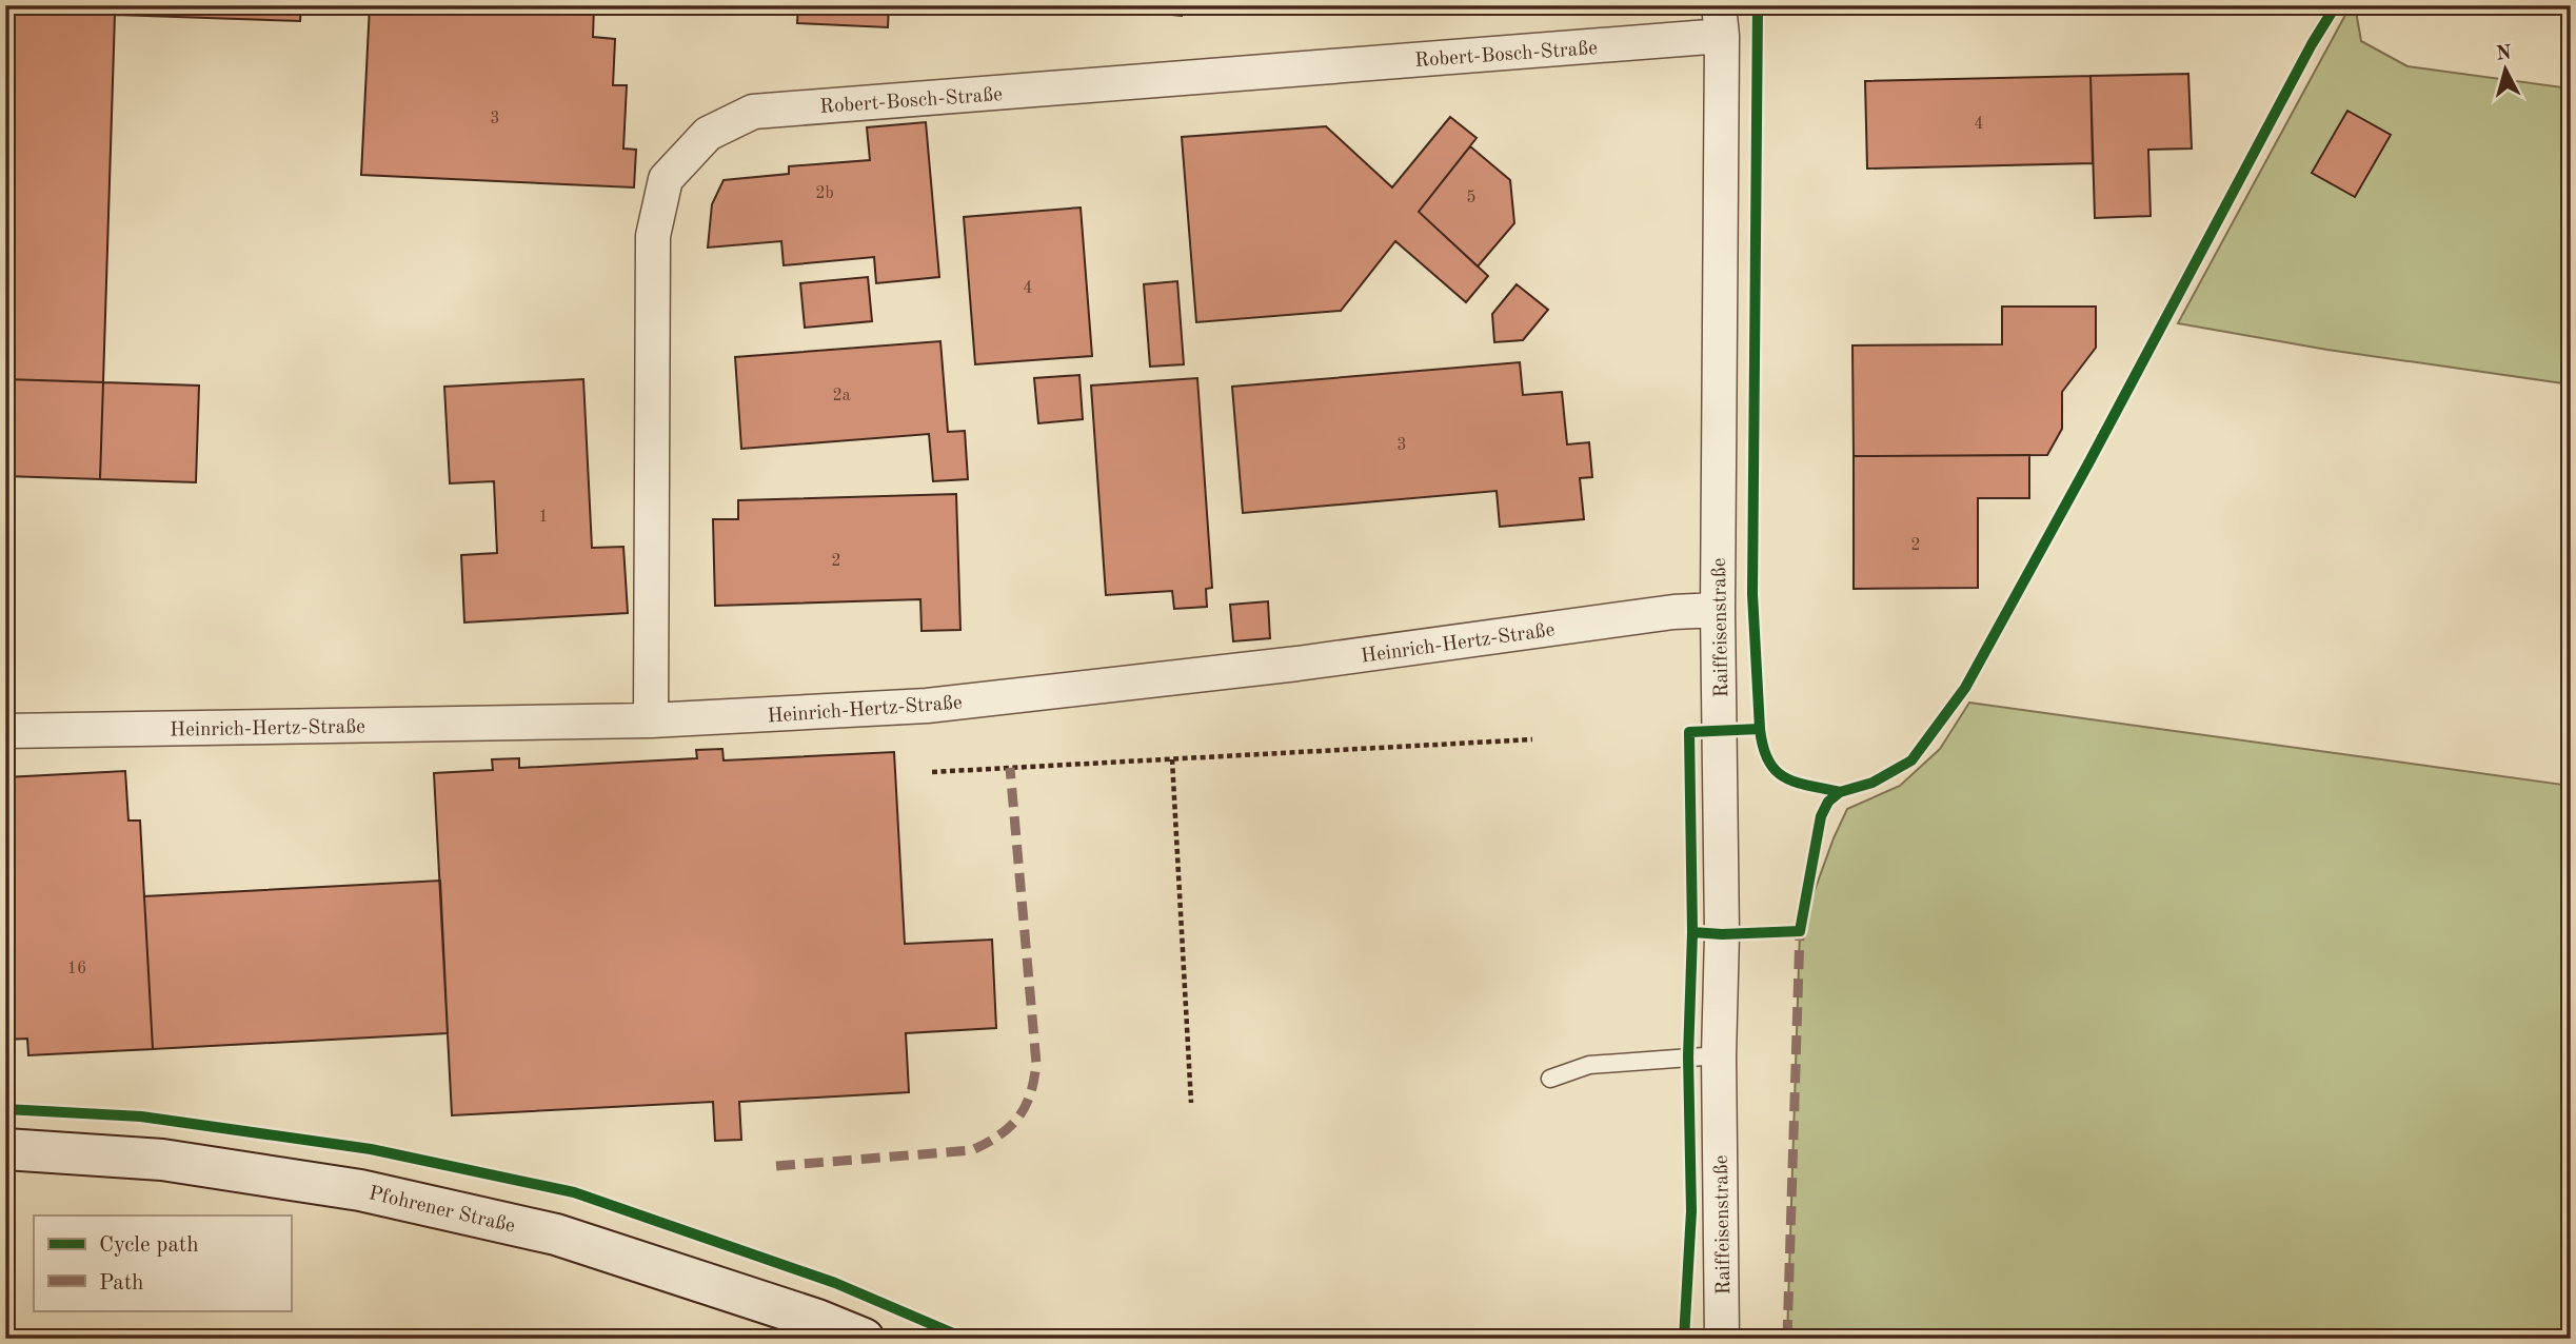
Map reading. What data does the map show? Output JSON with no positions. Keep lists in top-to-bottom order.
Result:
{
  "streets": {
    "main road": ["Pfohrener Straße"],
    "street": ["Robert-Bosch-Straße", "Raiffeisenstraße", "Heinrich-Hertz-Straße"]
  },
  "crossings": [
    ["Robert-Bosch-Straße", "Raiffeisenstraße"],
    ["Robert-Bosch-Straße", "Heinrich-Hertz-Straße"],
    ["Raiffeisenstraße", "Heinrich-Hertz-Straße"]
  ],
  "house_numbers": [
    "3",
    "4",
    "2b",
    "5",
    "4",
    "2a",
    "3",
    "1",
    "2",
    "2",
    "16"
  ],
  "legend": ["Cycle path", "Path"],
  "north": "top"
}
